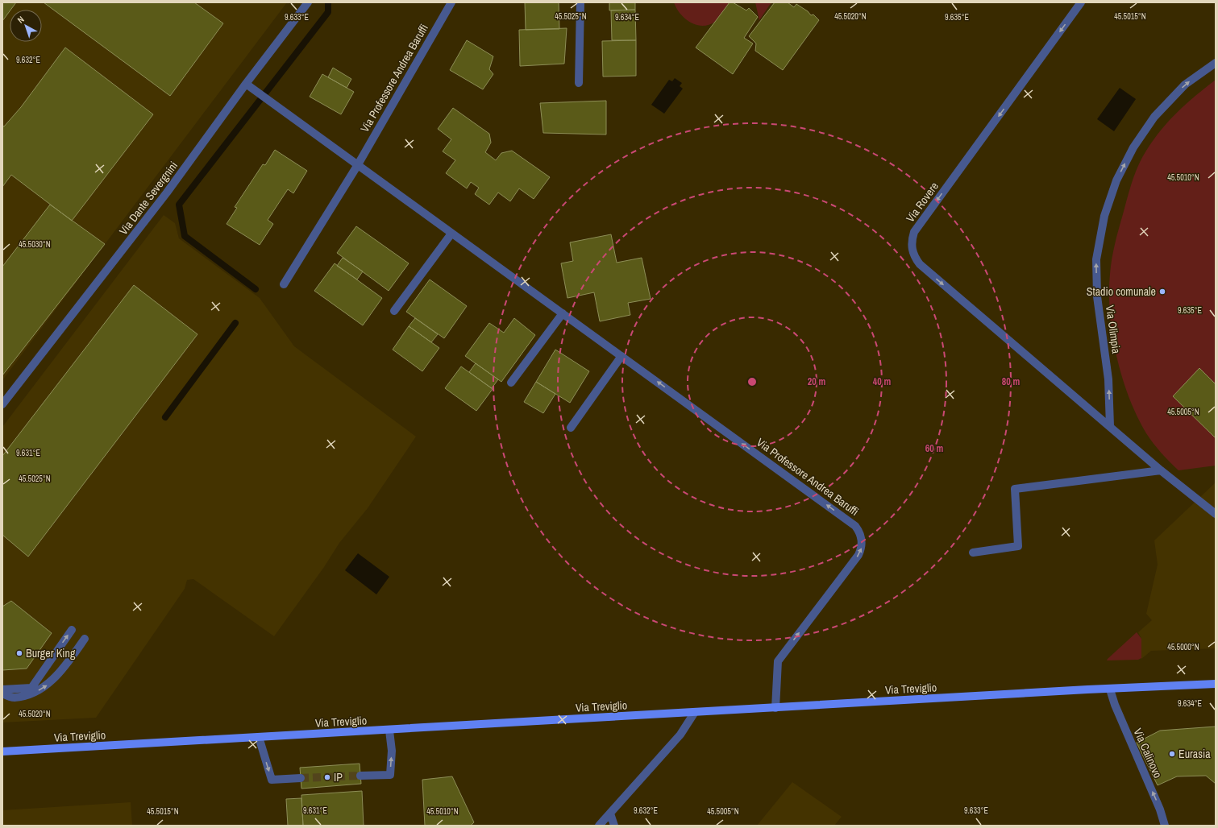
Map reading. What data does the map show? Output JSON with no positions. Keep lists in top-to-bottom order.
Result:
{
  "streets": {
    "main road": ["Via Treviglio"],
    "street": [
      "Via Professore Andrea Baruffi",
      "Via Dante Severgnini",
      "Via Rovere",
      "Via Olimpia",
      "Via Calinovo"
    ]
  },
  "crossings": [
    ["Via Professore Andrea Baruffi", "Via Dante Severgnini"],
    ["Via Professore Andrea Baruffi", "Via Treviglio"],
    ["Via Rovere", "Via Olimpia"],
    ["Via Treviglio", "Via Calinovo"]
  ],
  "one_way": ["Via Olimpia", "Via Calinovo"],
  "places": [
    "Stadio comunale",
    "Burger King",
    "Eurasia",
    "IP"
  ],
  "north": "top left",
  "coordinates": [
    "45.5025°N",
    "45.5020°N",
    "45.5015°N",
    "9.634°E",
    "9.635°E",
    "9.633°E",
    "9.632°E",
    "45.5010°N",
    "45.5030°N",
    "45.5005°N",
    "9.631°E",
    "45.5000°N"
  ],
  "rings": [
    "20 m",
    "40 m",
    "80 m",
    "60 m"
  ]
}
